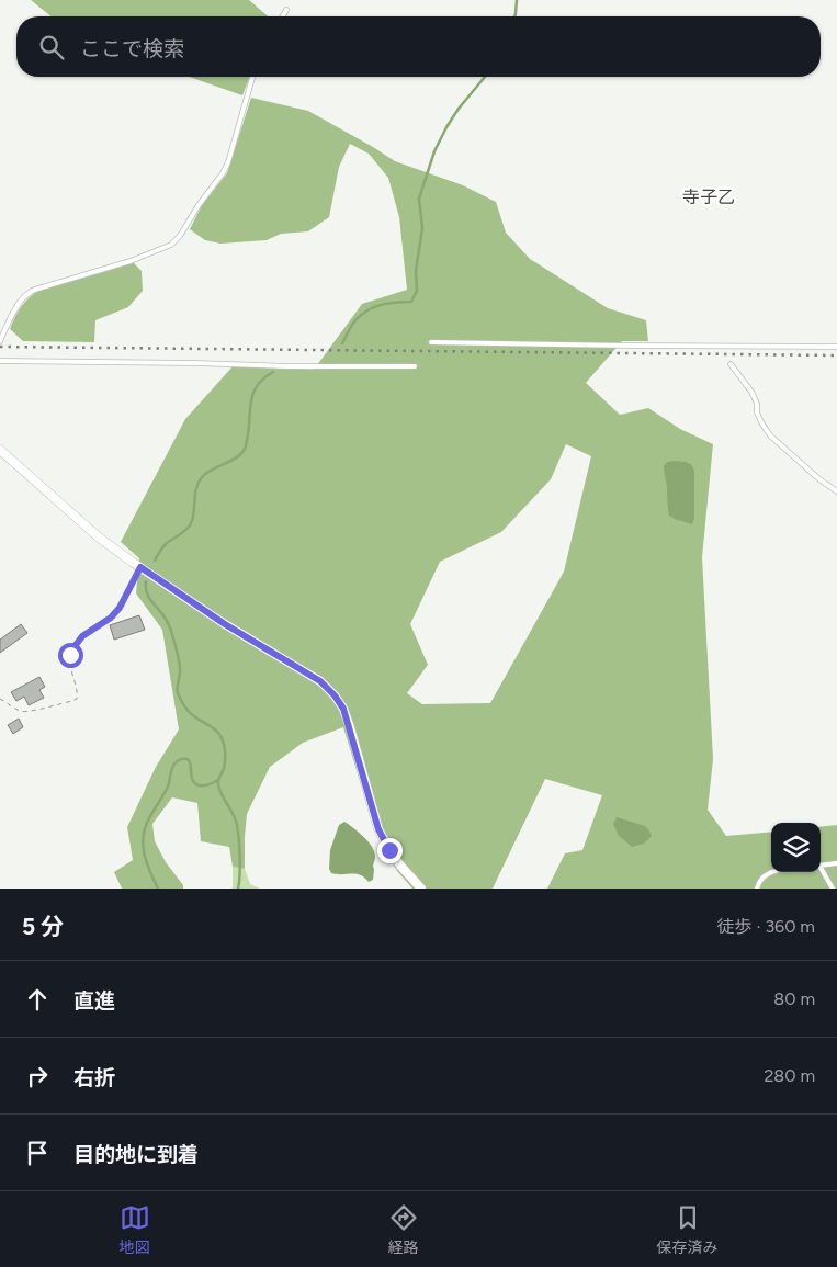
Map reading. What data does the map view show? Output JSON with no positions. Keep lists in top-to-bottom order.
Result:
{
  "districts": ["寺子乙"],
  "page": {
    "search": "ここで検索",
    "heading": ["5 分", "徒歩 · 360 m"],
    "list": [
      ["直進", "80 m"],
      ["右折", "280 m"],
      "目的地に到着"
    ],
    "nav": ["地図", "経路", "保存済み"]
  }
}
